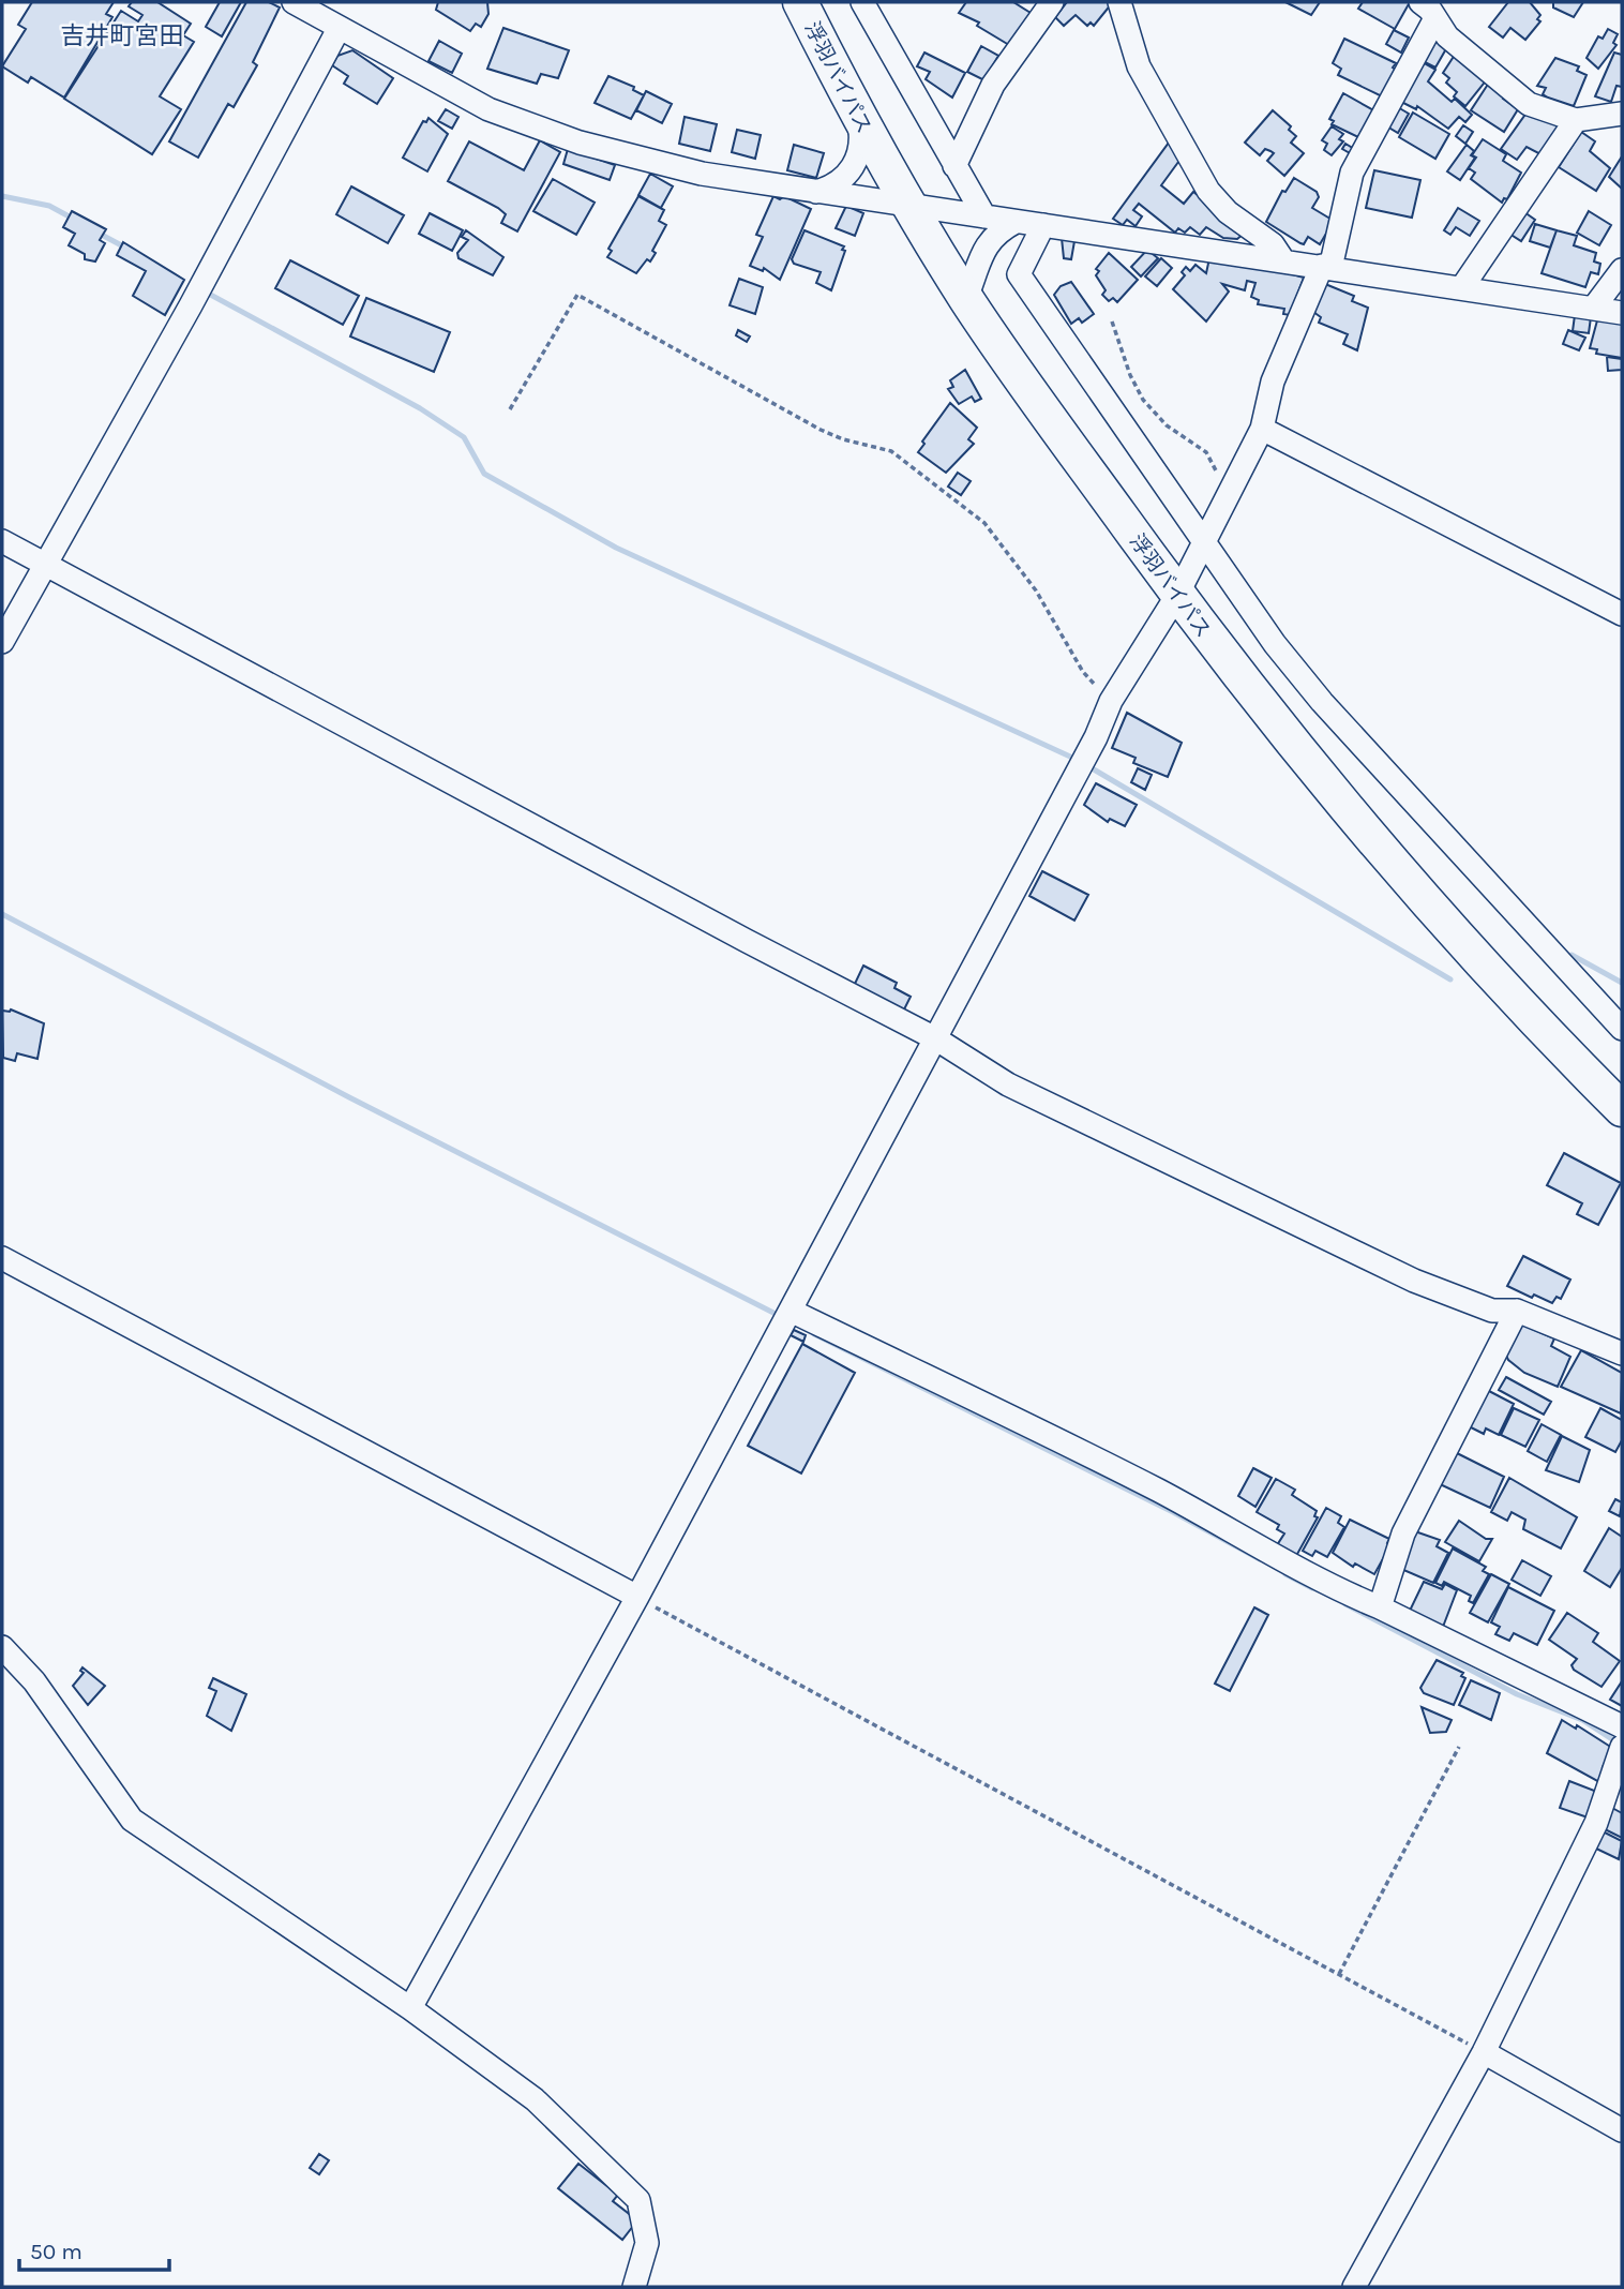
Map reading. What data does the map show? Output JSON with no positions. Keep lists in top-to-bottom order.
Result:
{
  "streets": {
    "highway": ["浮羽バイパス"]
  },
  "districts": ["吉井町宮田"],
  "scale_bar": "50 m"
}
